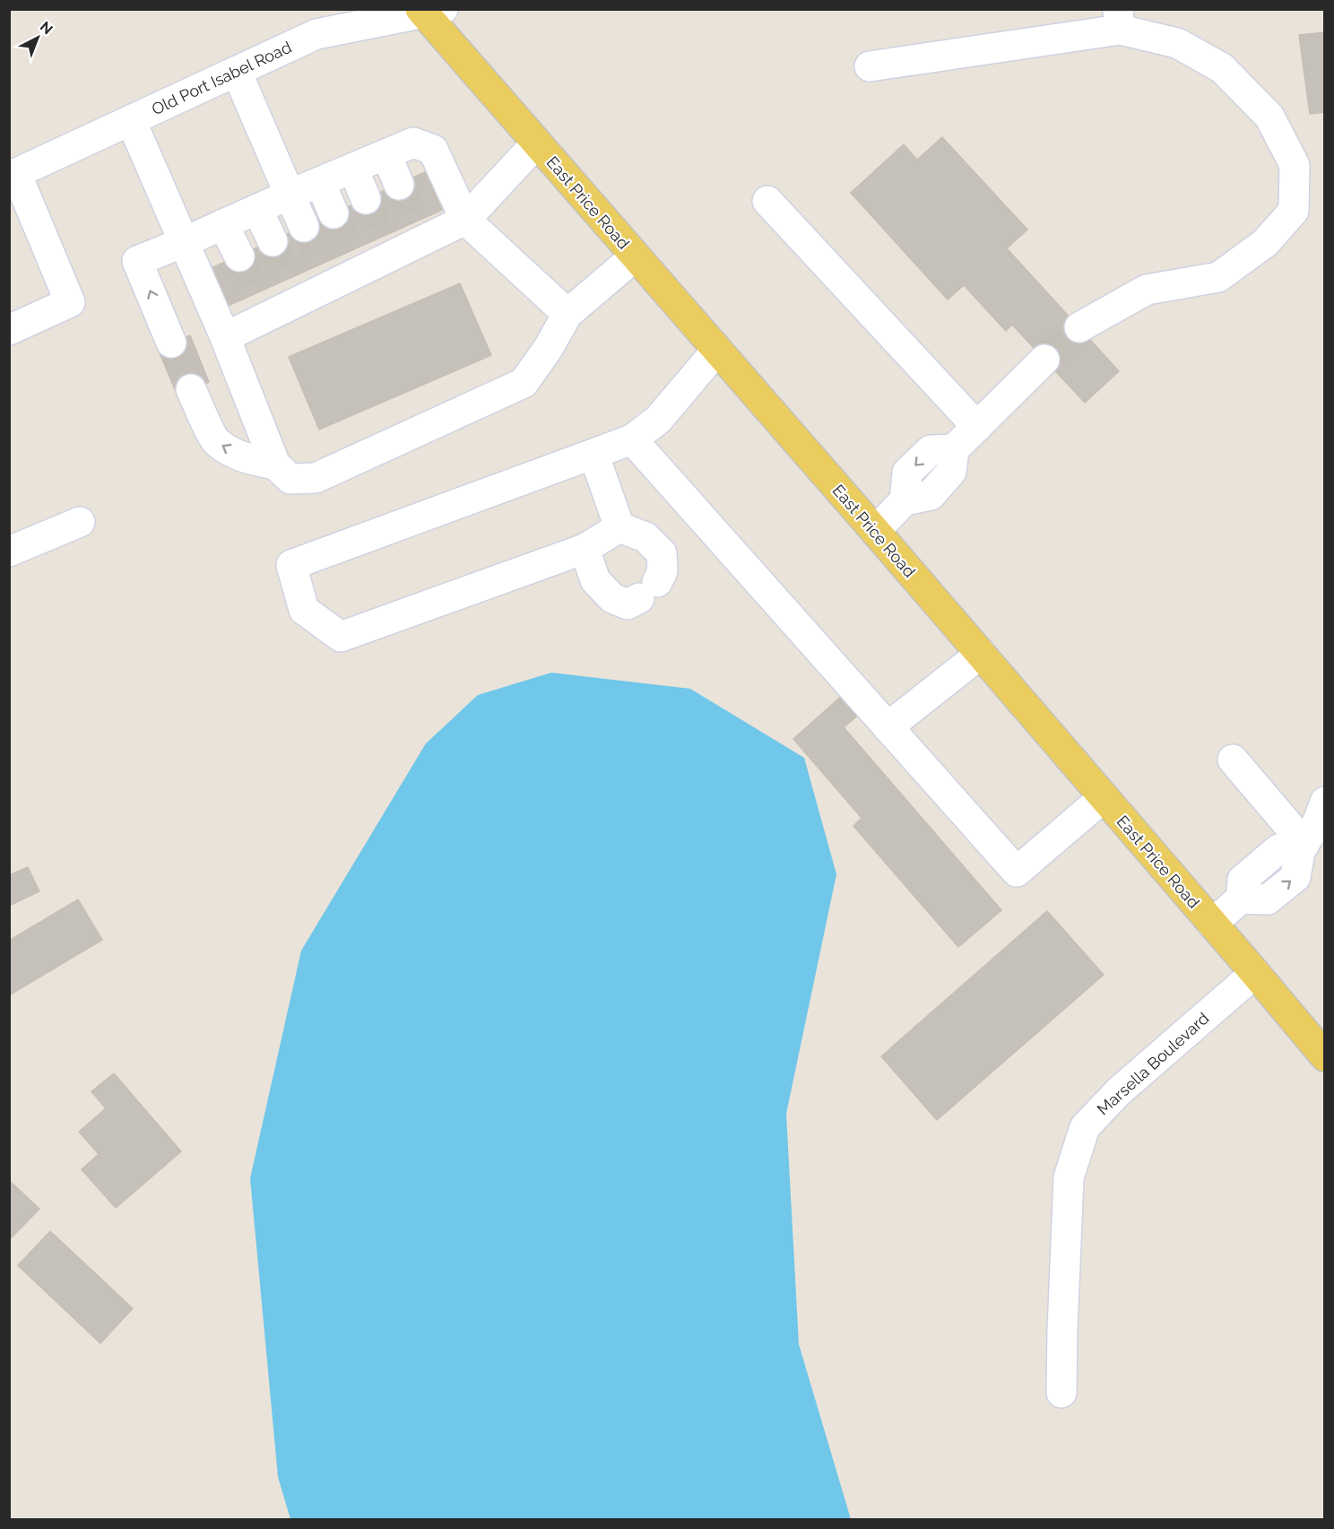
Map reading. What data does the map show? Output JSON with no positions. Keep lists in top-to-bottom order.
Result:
{
  "streets": {
    "main road": ["East Price Road"],
    "street": ["Old Port Isabel Road", "Marsella Boulevard"]
  },
  "crossings": [
    ["Old Port Isabel Road", "East Price Road"],
    ["East Price Road", "Marsella Boulevard"]
  ],
  "north": "top right"
}
